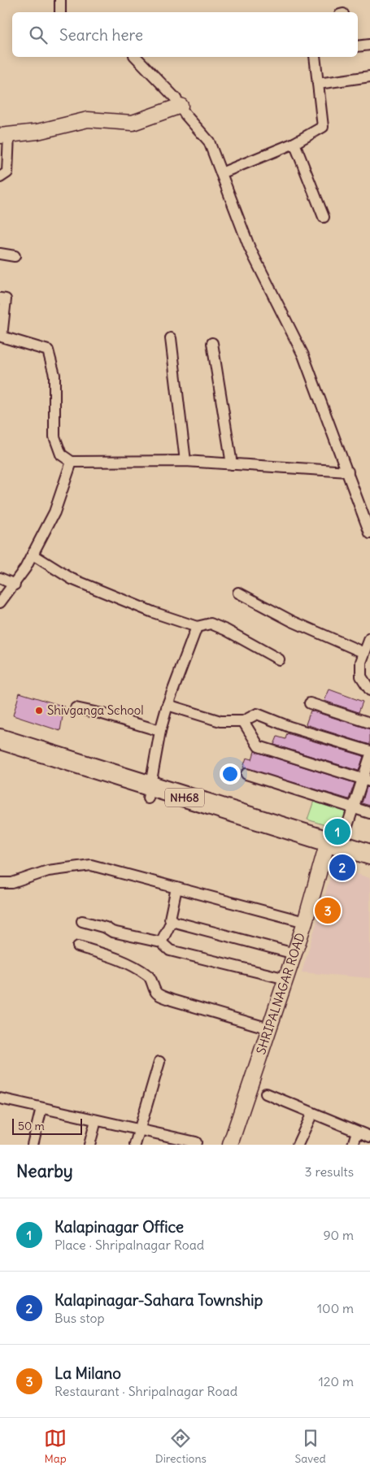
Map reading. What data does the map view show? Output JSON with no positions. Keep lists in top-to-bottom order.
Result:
{
  "streets": {
    "highway": ["NH68"],
    "street": ["SHRIPALNAGAR ROAD"]
  },
  "crossings": [
    ["NH68", "SHRIPALNAGAR ROAD"]
  ],
  "places": ["Shivganga School"],
  "scale_bar": "50 m",
  "page": {
    "search": "Search here",
    "pins": ["1", "2", "3"],
    "scale": "50 m",
    "heading": ["Nearby", "3 results"],
    "list": [
      {
        "mark": "1",
        "name": "Kalapinagar Office",
        "note": "Place · Shripalnagar Road",
        "value": "90 m"
      },
      {
        "mark": "2",
        "name": "Kalapinagar-Sahara Township",
        "note": "Bus stop",
        "value": "100 m"
      },
      {
        "mark": "3",
        "name": "La Milano",
        "note": "Restaurant · Shripalnagar Road",
        "value": "120 m"
      }
    ],
    "nav": ["Map", "Directions", "Saved"]
  }
}
